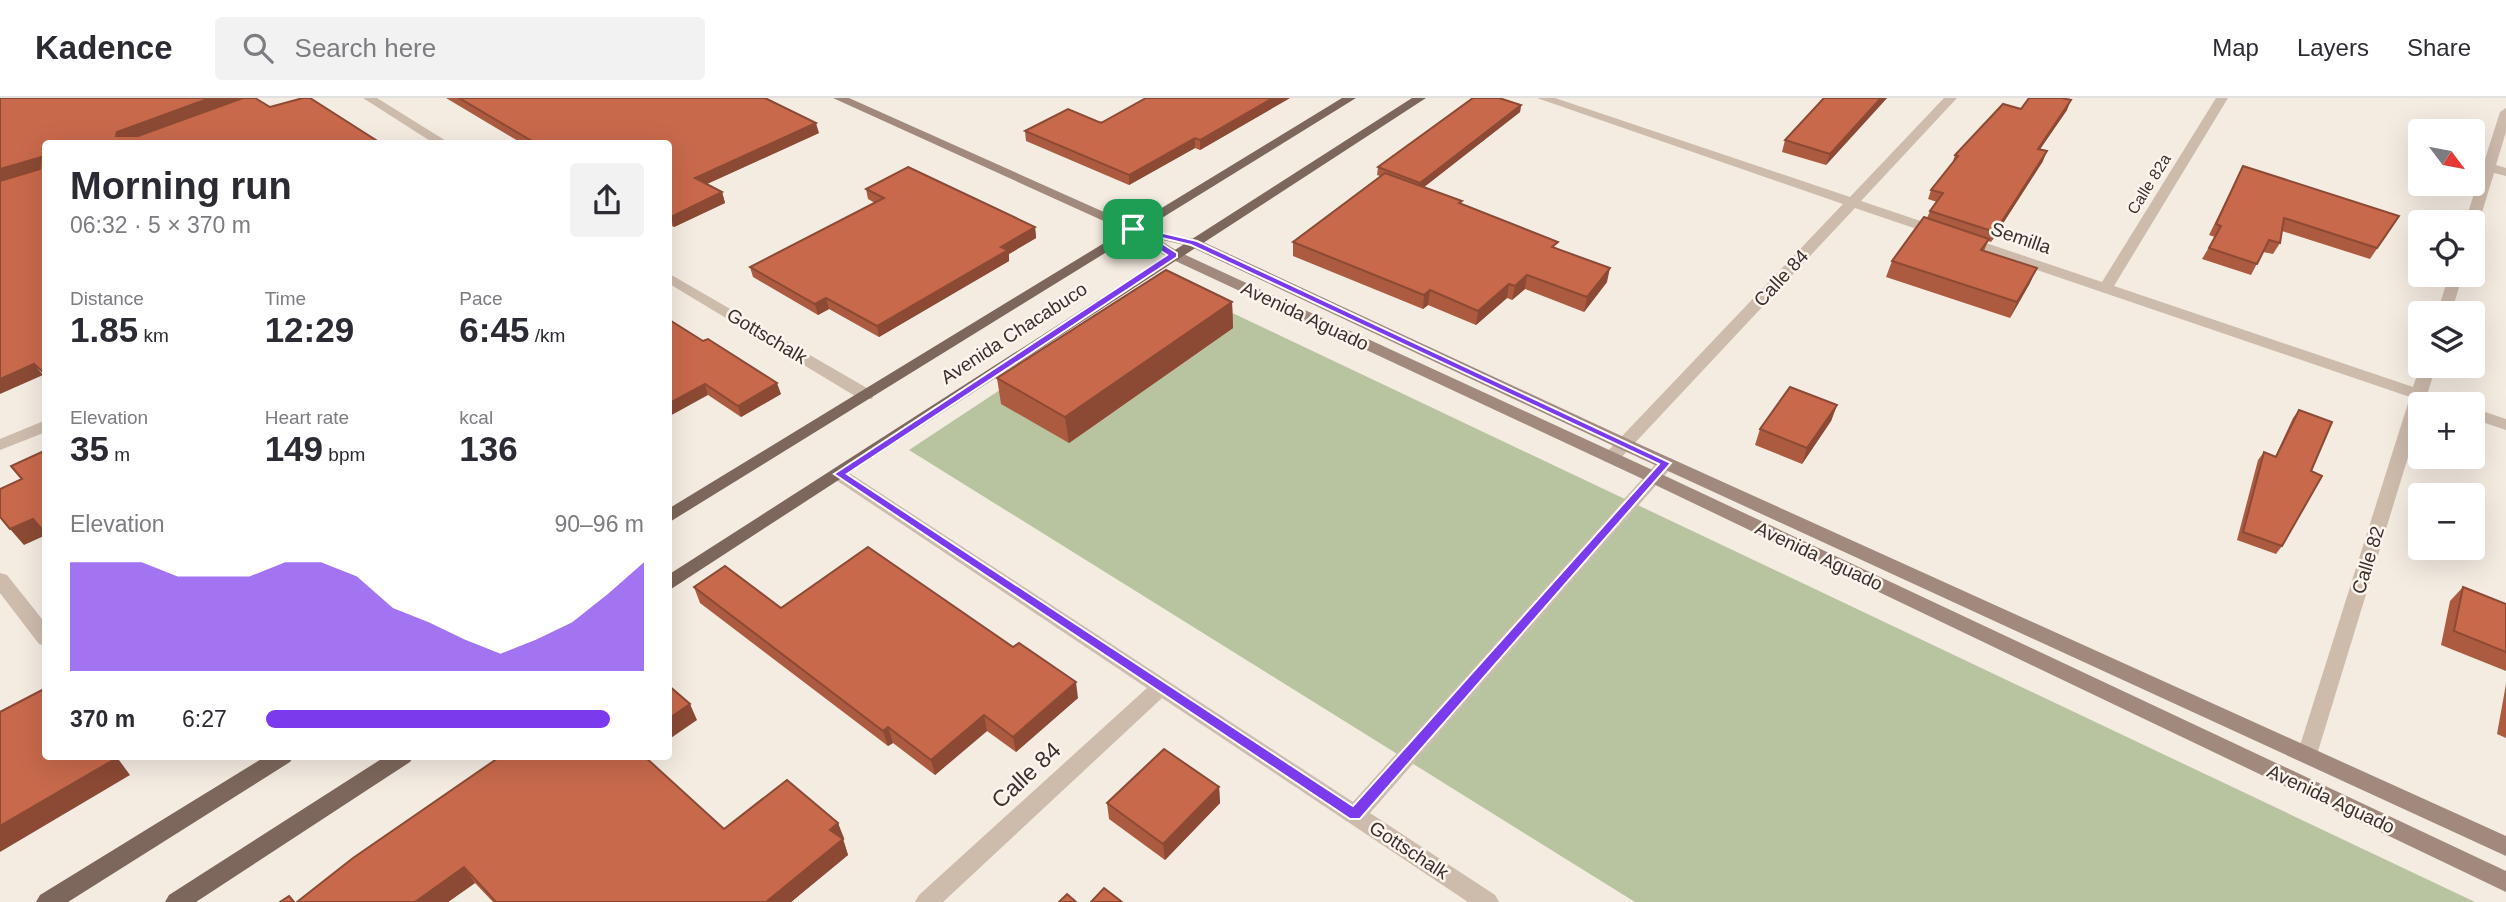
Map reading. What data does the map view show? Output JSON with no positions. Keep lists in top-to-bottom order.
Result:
{
  "streets": {
    "main road": ["Avenida Aguado", "Avenida Chacabuco"],
    "street": [
      "Calle 82a",
      "Semilla",
      "Calle 84",
      "Gottschalk",
      "Calle 82"
    ]
  },
  "crossings": [
    ["Calle 82a", "Semilla"],
    ["Semilla", "Calle 84"],
    ["Calle 84", "Avenida Aguado"],
    ["Calle 84", "Gottschalk"],
    ["Avenida Aguado", "Avenida Chacabuco"],
    ["Avenida Aguado", "Calle 82"],
    ["Avenida Chacabuco", "Gottschalk"]
  ],
  "north": "bottom right",
  "page": {
    "header": "Kadence",
    "search": "Search here",
    "nav": ["Map", "Layers", "Share"],
    "map_buttons": ["+", "−"],
    "heading": ["Morning run", "06:32 · 5 × 370 m"],
    "stats": [
      ["Distance", "1.85 km"],
      ["Time", "12:29"],
      ["Pace", "6:45 /km"],
      ["Elevation", "35 m"],
      ["Heart rate", "149 bpm"],
      ["kcal", "136"]
    ],
    "chart": ["Elevation", "90–96 m"],
    "list": [
      {
        "name": "370 m",
        "note": "6:27"
      }
    ]
  }
}
